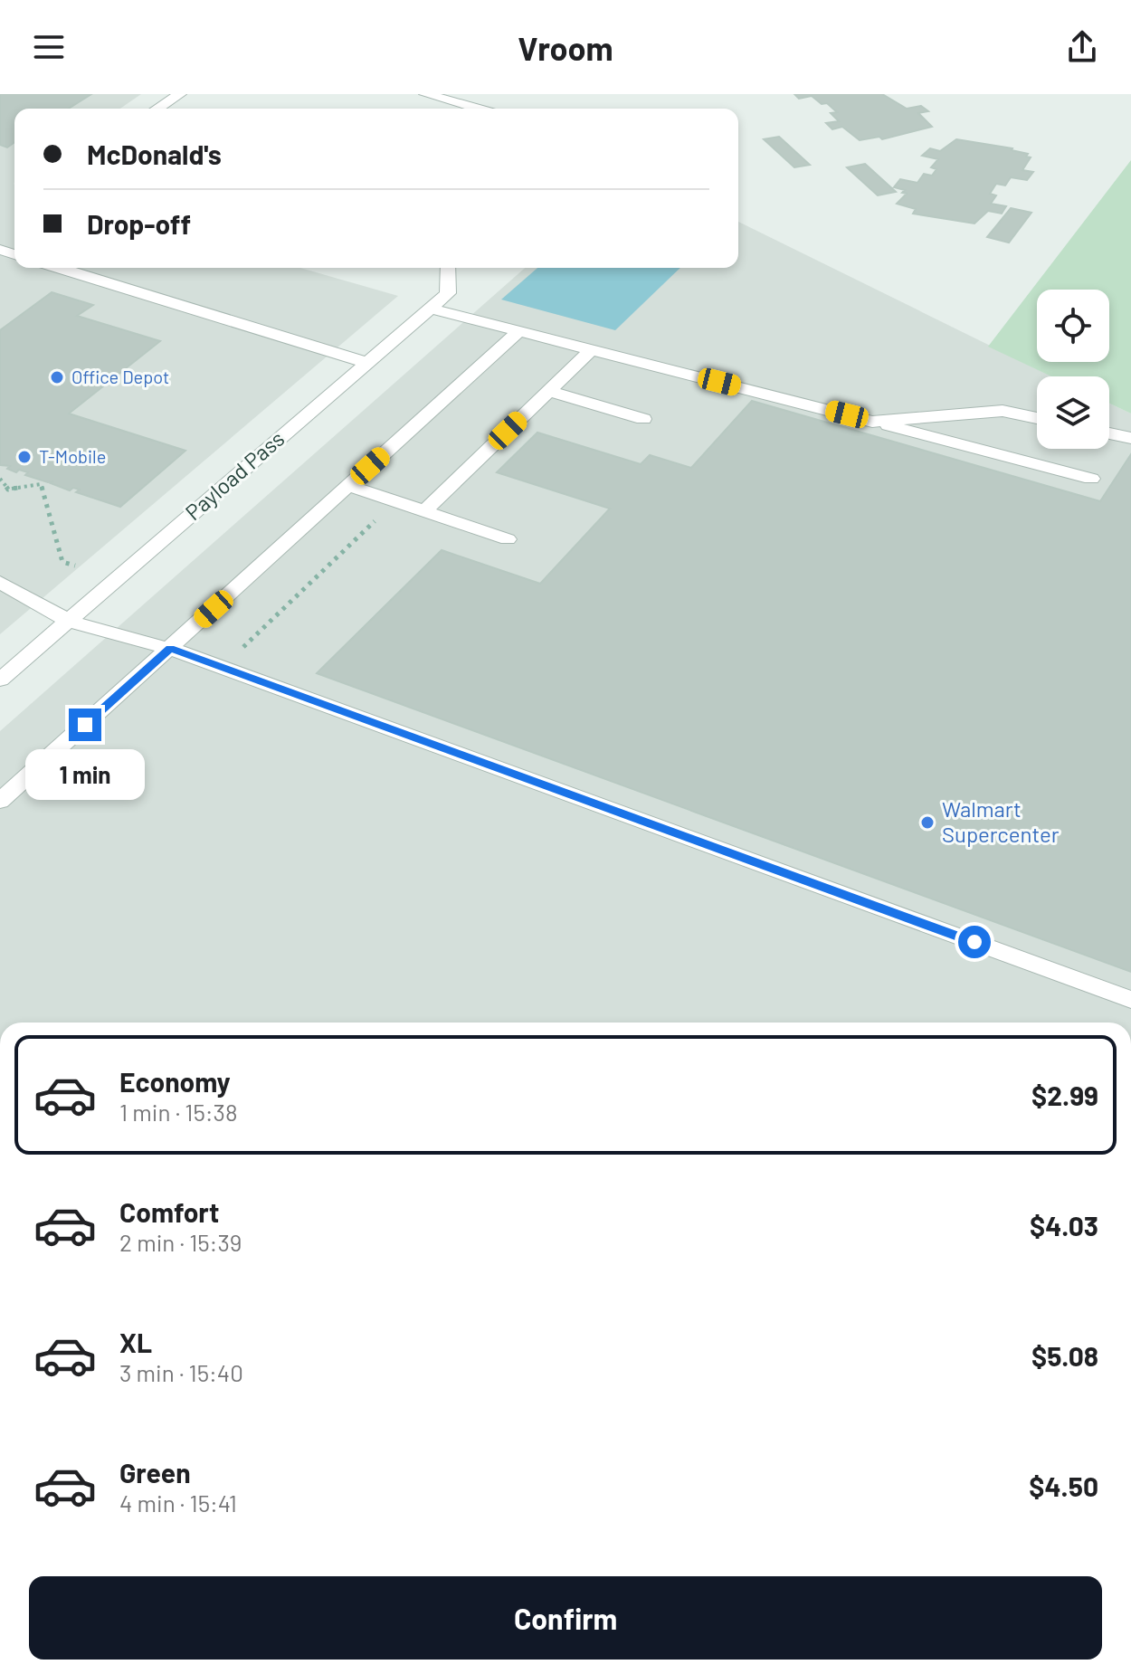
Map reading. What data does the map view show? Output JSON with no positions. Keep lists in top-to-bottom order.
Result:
{
  "streets": {
    "street": ["Payload Pass"]
  },
  "places": ["Office Depot", "T-Mobile", "Walmart Supercenter"],
  "page": {
    "header": "Vroom",
    "banner": ["McDonald's", "Drop-off"],
    "bubble": "1 min",
    "list": [
      {
        "name": "Economy",
        "note": "1 min · 15:38",
        "value": "$2.99"
      },
      {
        "name": "Comfort",
        "note": "2 min · 15:39",
        "value": "$4.03"
      },
      {
        "name": "XL",
        "note": "3 min · 15:40",
        "value": "$5.08"
      },
      {
        "name": "Green",
        "note": "4 min · 15:41",
        "value": "$4.50"
      }
    ],
    "buttons": "Confirm"
  }
}
